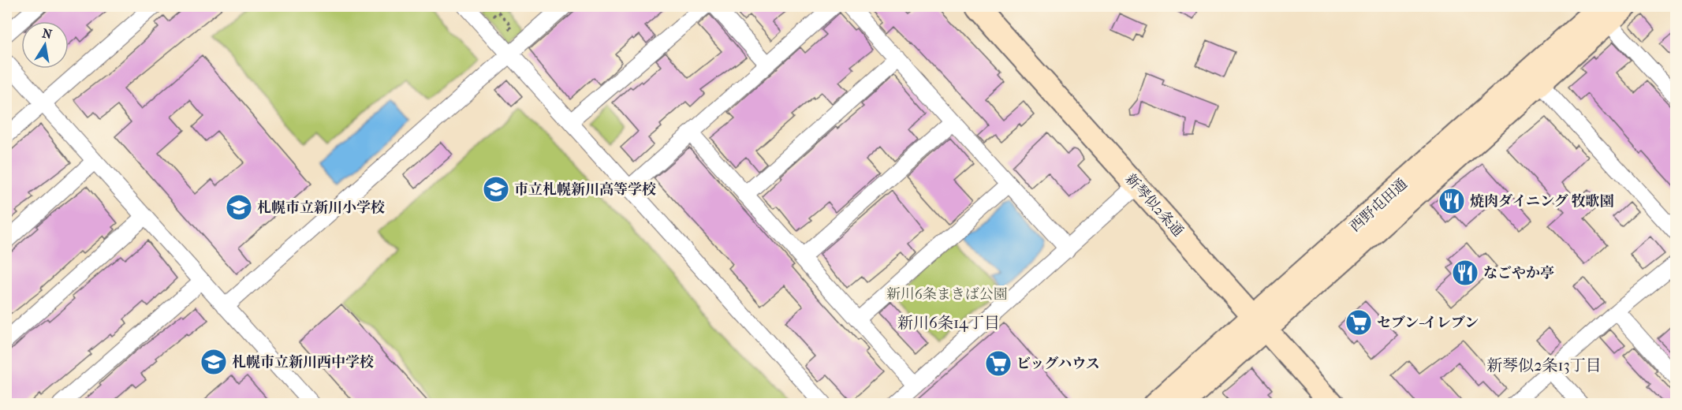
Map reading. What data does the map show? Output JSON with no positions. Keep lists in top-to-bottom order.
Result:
{
  "streets": {
    "street": ["新琴似2条通", "西野屯田通"]
  },
  "crossings": [
    ["新琴似2条通", "西野屯田通"]
  ],
  "districts": ["新川6条14丁目", "新琴似2条13丁目"],
  "parks": ["新川6条まきば公園"],
  "places": {
    "school or university": ["市立札幌新川高等学校", "札幌市立新川小学校", "札幌市立新川西中学校"],
    "restaurant": ["焼肉ダイニング 牧歌園", "なごやか亭"],
    "supermarket": ["セブン-イレブン", "ビッグハウス"]
  },
  "north": "top"
}
